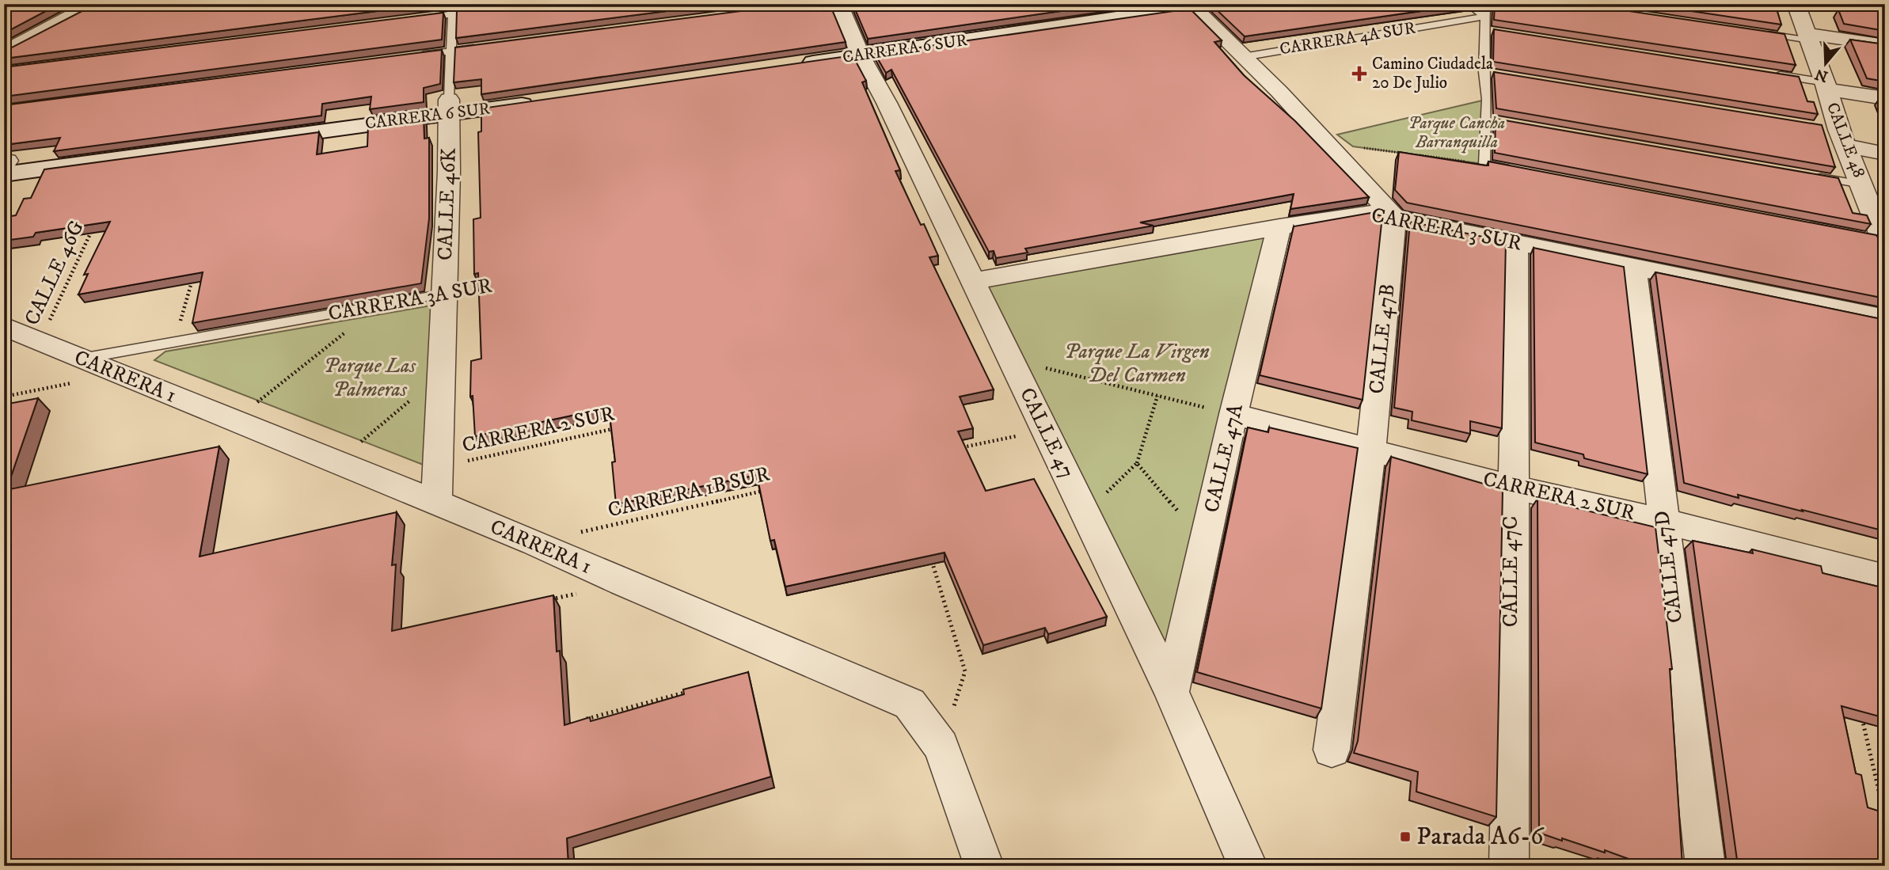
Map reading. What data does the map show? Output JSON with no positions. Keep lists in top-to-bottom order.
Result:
{
  "streets": {
    "street": [
      "CARRERA 6 SUR",
      "CALLE 48",
      "CALLE 46K",
      "CARRERA 3 SUR",
      "CALLE 47B",
      "CARRERA 1",
      "CARRERA 2 SUR",
      "CALLE 47",
      "CALLE 47A",
      "CALLE 47D",
      "CALLE 47C"
    ],
    "lane": ["CARRERA 4A SUR", "CARRERA 3A SUR"],
    "path": ["CALLE 46G", "CARRERA 1B SUR"]
  },
  "crossings": [
    ["CARRERA 6 SUR", "CALLE 46K"],
    ["CARRERA 6 SUR", "CALLE 47"],
    ["CALLE 46K", "CARRERA 3A SUR"],
    ["CALLE 46K", "CARRERA 1"],
    ["CALLE 46K", "CARRERA 2 SUR"],
    ["CARRERA 3 SUR", "CALLE 47B"],
    ["CARRERA 3 SUR", "CALLE 47"],
    ["CARRERA 3 SUR", "CALLE 47A"],
    ["CARRERA 3 SUR", "CALLE 47D"],
    ["CARRERA 3 SUR", "CALLE 47C"],
    ["CALLE 46G", "CARRERA 1"],
    ["CARRERA 3A SUR", "CARRERA 1"],
    ["CALLE 47B", "CARRERA 2 SUR"],
    ["CARRERA 1", "CARRERA 1B SUR"],
    ["CARRERA 2 SUR", "CALLE 47A"],
    ["CARRERA 2 SUR", "CALLE 47D"],
    ["CARRERA 2 SUR", "CALLE 47C"],
    ["CALLE 47", "CALLE 47A"]
  ],
  "parks": ["Parque Cancha Barranquilla", "Parque La Virgen Del Carmen", "Parque Las Palmeras"],
  "places": {
    "health": ["Camino Ciudadela 20 De Julio"],
    "transit": ["Parada A6-6"]
  },
  "north": "bottom"
}
